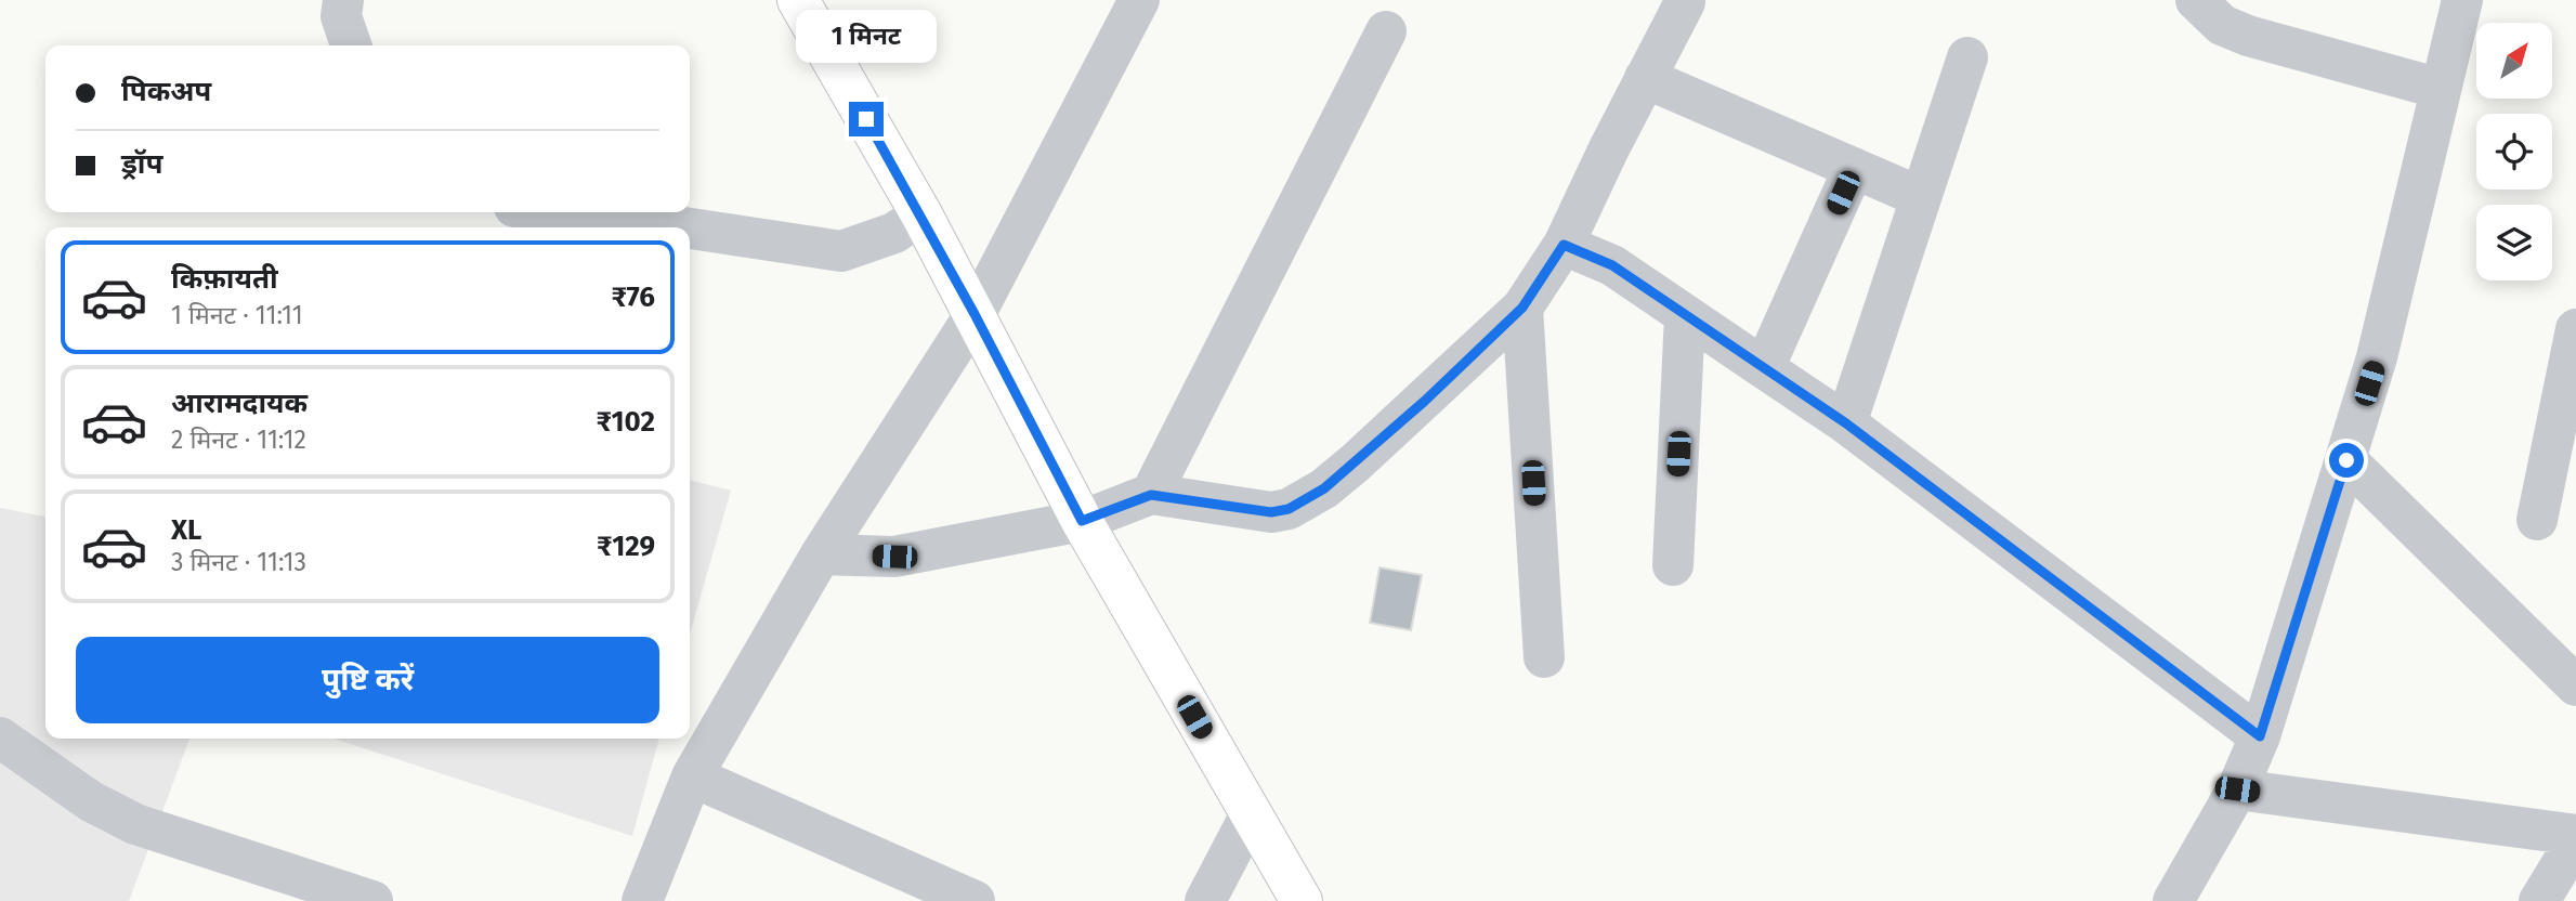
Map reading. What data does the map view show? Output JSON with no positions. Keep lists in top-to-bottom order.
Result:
{
  "north": "top right",
  "page": {
    "bubble": "1 मिनट",
    "banner": ["पिकअप", "ड्रॉप"],
    "list": [
      {
        "name": "किफ़ायती",
        "note": "1 मिनट · 11:11",
        "value": "₹76"
      },
      {
        "name": "आरामदायक",
        "note": "2 मिनट · 11:12",
        "value": "₹102"
      },
      {
        "name": "XL",
        "note": "3 मिनट · 11:13",
        "value": "₹129"
      }
    ],
    "buttons": "पुष्टि करें"
  }
}
